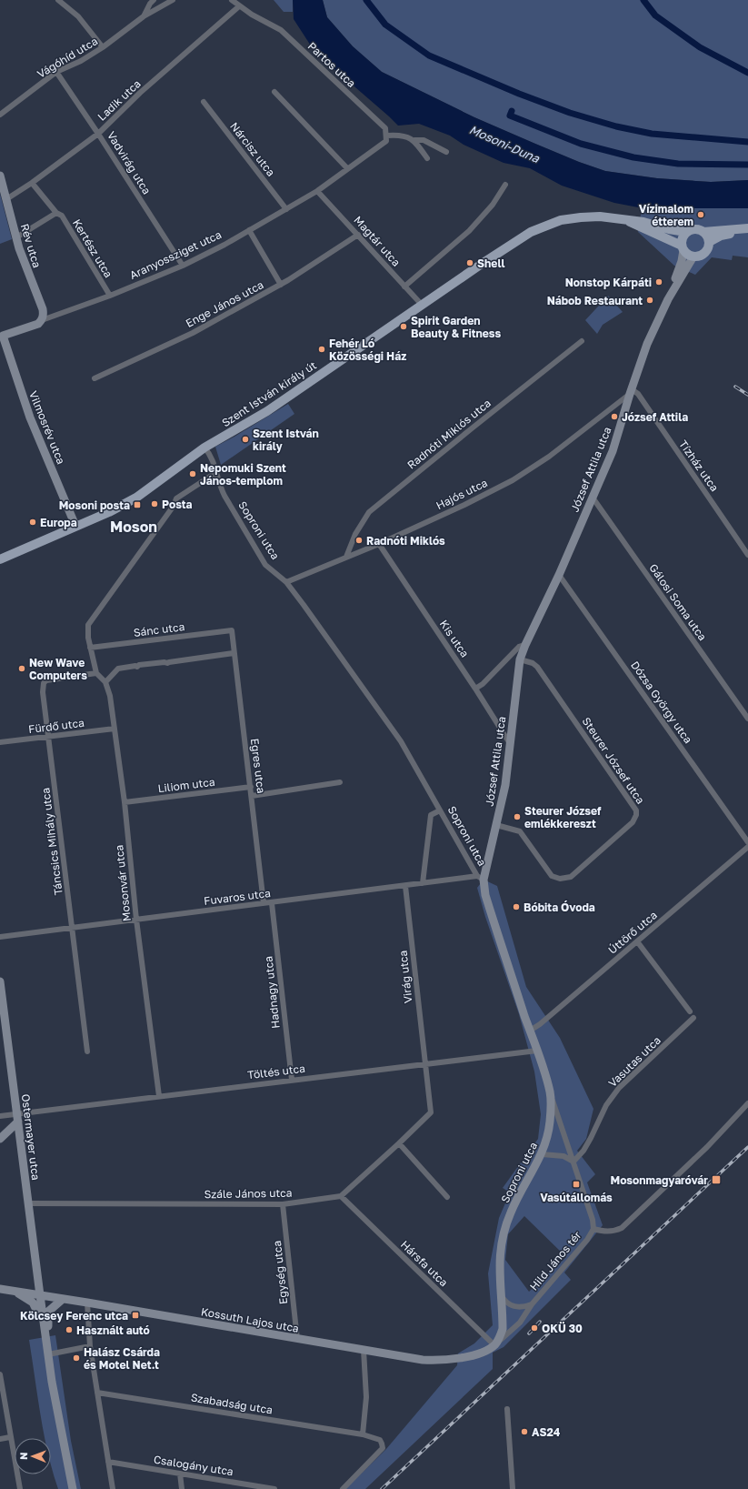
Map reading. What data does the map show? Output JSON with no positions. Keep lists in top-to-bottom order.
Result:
{
  "streets": {
    "main road": ["Szent István király út"],
    "street": [
      "Vágóhíd utca",
      "Partos utca",
      "Ladik utca",
      "Nárcisz utca",
      "Vadvirág utca",
      "Magtár utca",
      "Rév utca",
      "Kertész utca",
      "Aranyossziget utca",
      "Enge János utca",
      "Vilmosrév utca",
      "Radnóti Miklós utca",
      "Tízház utca",
      "József Attila utca",
      "Hajós utca",
      "Soproni utca",
      "Gálosi Soma utca",
      "Sánc utca",
      "Kis utca",
      "Dózsa György utca",
      "Fürdő utca",
      "Steurer József utca",
      "Egres utca",
      "Liliom utca",
      "Táncsics Mihály utca",
      "Mosonvár utca",
      "Fuvaros utca",
      "Úttörő utca",
      "Virág utca",
      "Hadnagy utca",
      "Vasutas utca",
      "Töltés utca",
      "Ostermayer utca",
      "Szále János utca",
      "Hild János tér",
      "Hársfa utca",
      "Egység utca",
      "Kossuth Lajos utca",
      "Szabadság utca",
      "Csalogány utca"
    ]
  },
  "crossings": [
    ["Vágóhíd utca", "Vadvirág utca"],
    ["Partos utca", "Ladik utca"],
    ["Partos utca", "Aranyossziget utca"],
    ["Ladik utca", "Vadvirág utca"],
    ["Ladik utca", "Rév utca"],
    ["Ladik utca", "Kertész utca"],
    ["Nárcisz utca", "Aranyossziget utca"],
    ["Vadvirág utca", "Aranyossziget utca"],
    ["Magtár utca", "Aranyossziget utca"],
    ["Magtár utca", "Enge János utca"],
    ["Magtár utca", "Szent István király út"],
    ["Rév utca", "Aranyossziget utca"],
    ["Kertész utca", "Aranyossziget utca"],
    ["Aranyossziget utca", "Vilmosrév utca"],
    ["Szent István király út", "Vilmosrév utca"],
    ["Szent István király út", "József Attila utca"],
    ["Szent István király út", "Soproni utca"],
    ["Radnóti Miklós utca", "Hajós utca"],
    ["Tízház utca", "József Attila utca"],
    ["Tízház utca", "Hajós utca"],
    ["József Attila utca", "Hajós utca"],
    ["József Attila utca", "Soproni utca"],
    ["József Attila utca", "Gálosi Soma utca"],
    ["József Attila utca", "Kis utca"],
    ["József Attila utca", "Dózsa György utca"],
    ["József Attila utca", "Steurer József utca"],
    ["József Attila utca", "Fuvaros utca"],
    ["Hajós utca", "Soproni utca"],
    ["Hajós utca", "Kis utca"],
    ["Soproni utca", "Fuvaros utca"],
    ["Soproni utca", "Úttörő utca"],
    ["Soproni utca", "Töltés utca"],
    ["Soproni utca", "Hild János tér"],
    ["Soproni utca", "Hársfa utca"],
    ["Soproni utca", "Kossuth Lajos utca"],
    ["Sánc utca", "Egres utca"],
    ["Fürdő utca", "Táncsics Mihály utca"],
    ["Fürdő utca", "Mosonvár utca"],
    ["Egres utca", "Liliom utca"],
    ["Egres utca", "Fuvaros utca"],
    ["Liliom utca", "Mosonvár utca"],
    ["Táncsics Mihály utca", "Mosonvár utca"],
    ["Táncsics Mihály utca", "Fuvaros utca"],
    ["Mosonvár utca", "Fuvaros utca"],
    ["Mosonvár utca", "Töltés utca"],
    ["Fuvaros utca", "Virág utca"],
    ["Fuvaros utca", "Hadnagy utca"],
    ["Virág utca", "Töltés utca"],
    ["Hadnagy utca", "Töltés utca"],
    ["Töltés utca", "Ostermayer utca"],
    ["Ostermayer utca", "Szále János utca"],
    ["Ostermayer utca", "Kossuth Lajos utca"],
    ["Szále János utca", "Hársfa utca"],
    ["Szále János utca", "Egység utca"],
    ["Hild János tér", "Hársfa utca"],
    ["Hild János tér", "Kossuth Lajos utca"],
    ["Hársfa utca", "Kossuth Lajos utca"],
    ["Egység utca", "Kossuth Lajos utca"]
  ],
  "districts": ["Moson"],
  "water": ["Mosoni-Duna"],
  "places": {
    "other": [
      "Vízimalom étterem",
      "Shell",
      "Nonstop Kárpáti",
      "Nábob Restaurant",
      "Spirit Garden Beauty & Fitness",
      "Fehér Ló Közösségi Ház",
      "József Attila",
      "Szent István király",
      "Nepomuki Szent János-templom",
      "Posta",
      "Europa",
      "Radnóti Miklós",
      "New Wave Computers",
      "Steurer József emlékkereszt",
      "Bóbita Óvoda",
      "OKÜ 30",
      "Használt autó",
      "Halász Csárda és Motel Net.t",
      "AS24"
    ],
    "transit": [
      "Mosoni posta",
      "Mosonmagyaróvár",
      "Vasútállomás",
      "Kölcsey Ferenc utca"
    ]
  },
  "north": "left"
}
